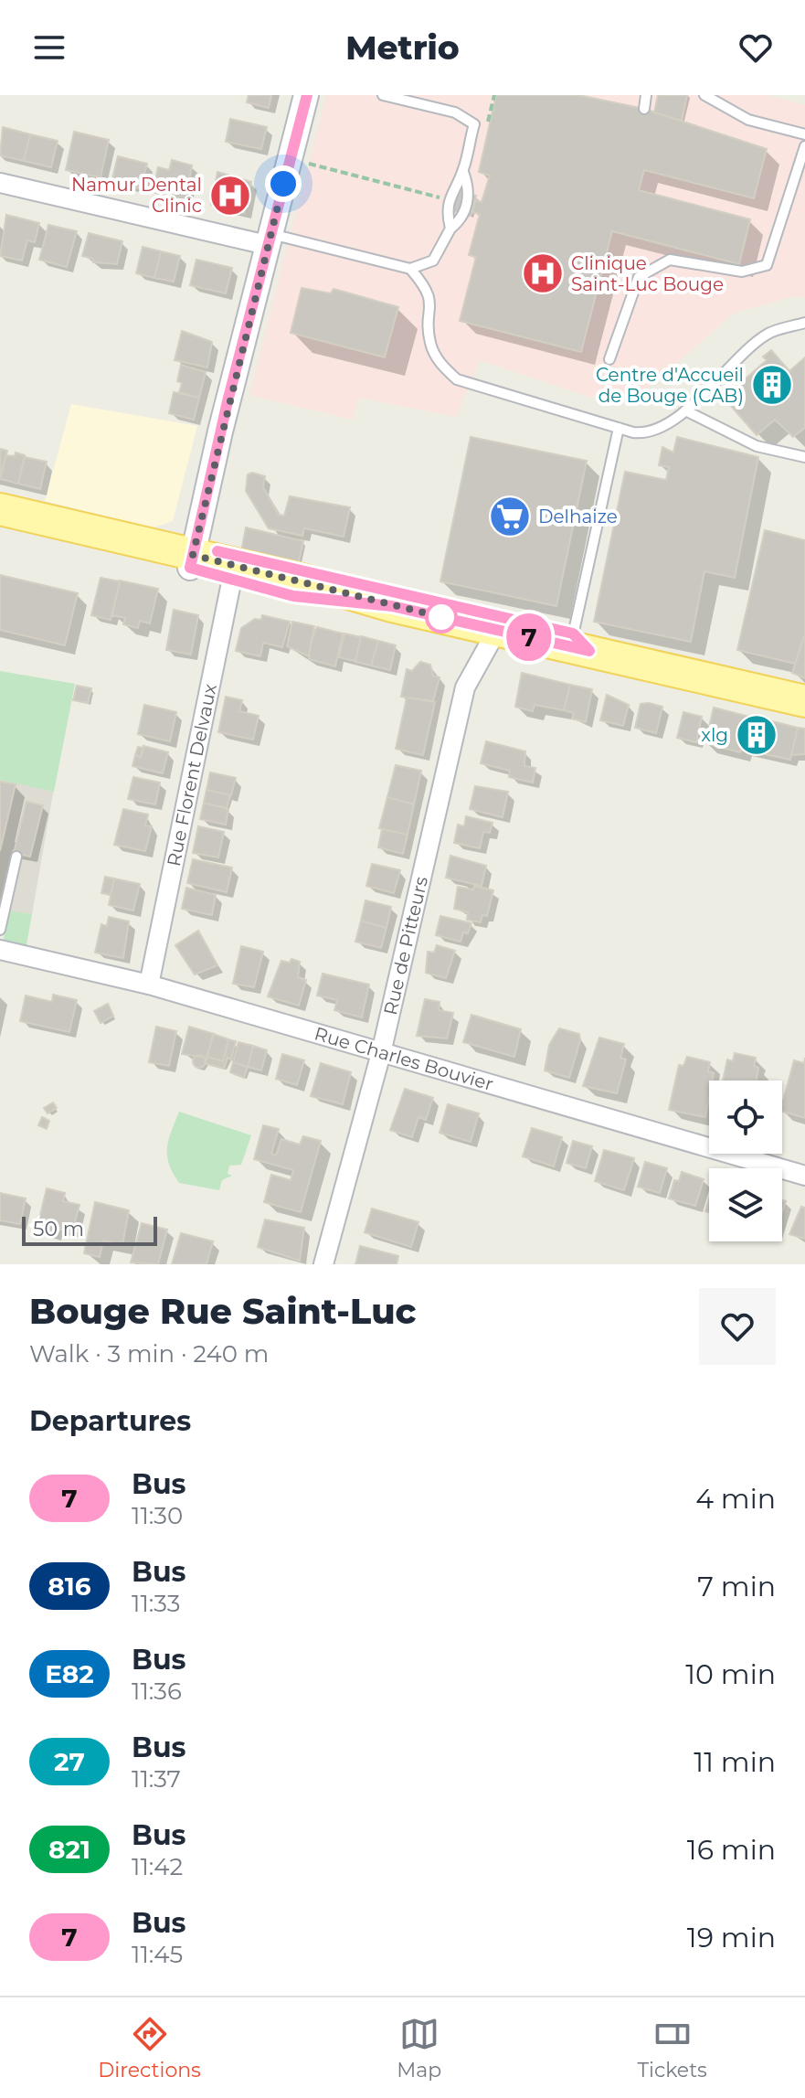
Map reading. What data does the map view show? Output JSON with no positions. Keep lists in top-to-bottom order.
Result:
{
  "streets": {
    "street": ["Rue Florent Delvaux", "Rue de Pitteurs", "Rue Charles Bouvier"]
  },
  "crossings": [
    ["Rue Florent Delvaux", "Rue Charles Bouvier"],
    ["Rue de Pitteurs", "Rue Charles Bouvier"]
  ],
  "places": {
    "hospital": ["Namur Dental Clinic", "Clinique Saint-Luc Bouge"],
    "building": ["Centre d'Accueil de Bouge (CAB)", "xlg"],
    "supermarket": ["Delhaize"]
  },
  "lines": ["bus line 7"],
  "scale_bar": "50 m",
  "page": {
    "header": "Metrio",
    "on_map": "7",
    "scale": "50 m",
    "heading": [
      ["Bouge Rue Saint-Luc", "Walk · 3 min · 240 m"],
      "Departures"
    ],
    "list": [
      {
        "mark": "7",
        "name": "Bus",
        "note": "11:30",
        "value": "4 min"
      },
      {
        "mark": "816",
        "name": "Bus",
        "note": "11:33",
        "value": "7 min"
      },
      {
        "mark": "E82",
        "name": "Bus",
        "note": "11:36",
        "value": "10 min"
      },
      {
        "mark": "27",
        "name": "Bus",
        "note": "11:37",
        "value": "11 min"
      },
      {
        "mark": "821",
        "name": "Bus",
        "note": "11:42",
        "value": "16 min"
      },
      {
        "mark": "7",
        "name": "Bus",
        "note": "11:45",
        "value": "19 min"
      }
    ],
    "tabs": ["Directions", "Map", "Tickets"]
  }
}
